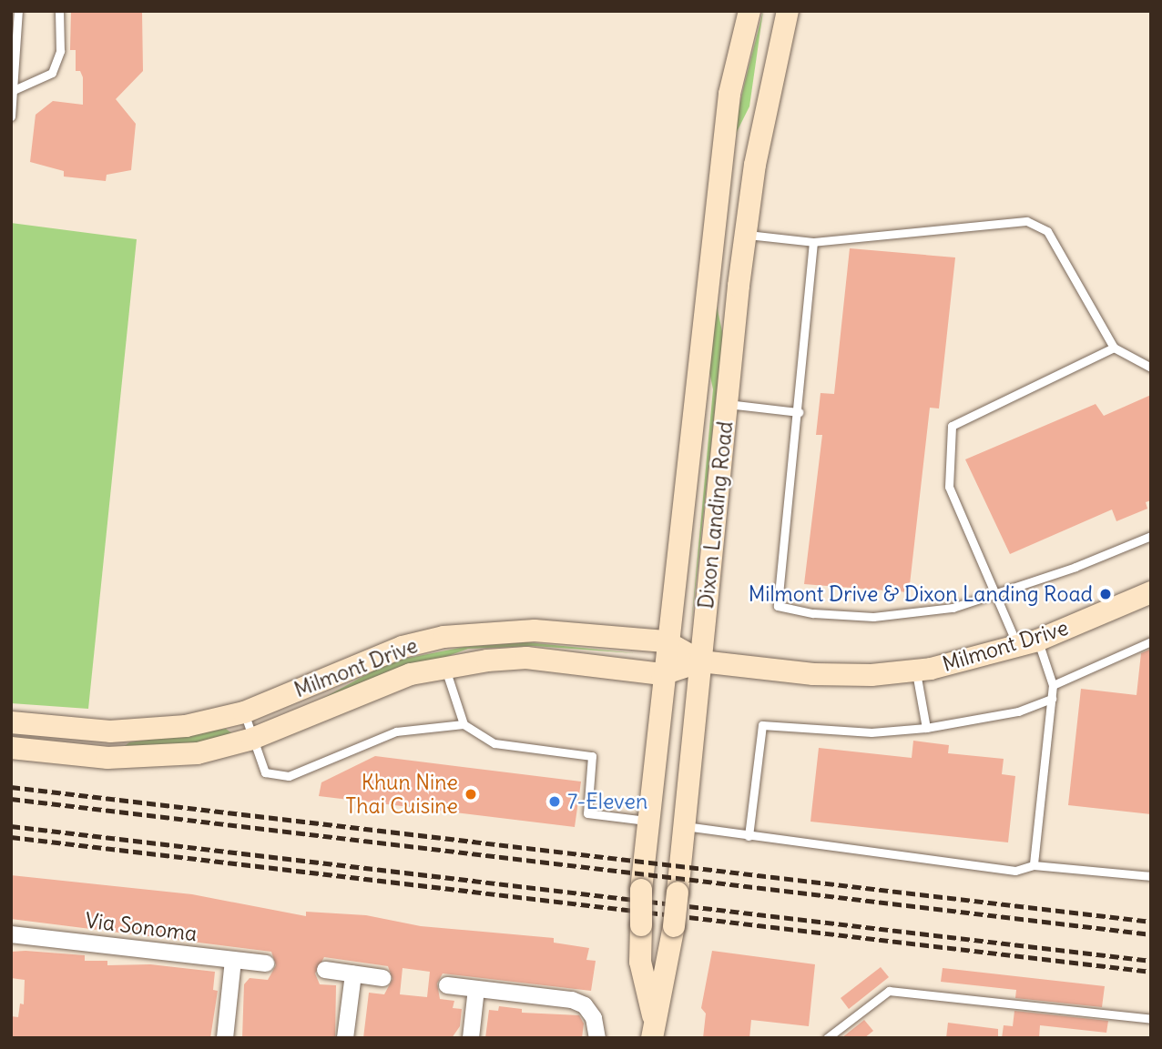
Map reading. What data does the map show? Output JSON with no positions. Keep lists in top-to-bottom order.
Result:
{
  "streets": {
    "main road": ["Dixon Landing Road", "Milmont Drive"],
    "street": ["Via Sonoma"]
  },
  "crossings": [
    ["Dixon Landing Road", "Milmont Drive"]
  ],
  "places": ["Milmont Drive & Dixon Landing Road", "Khun Nine Thai Cuisine", "7-Eleven"]
}
